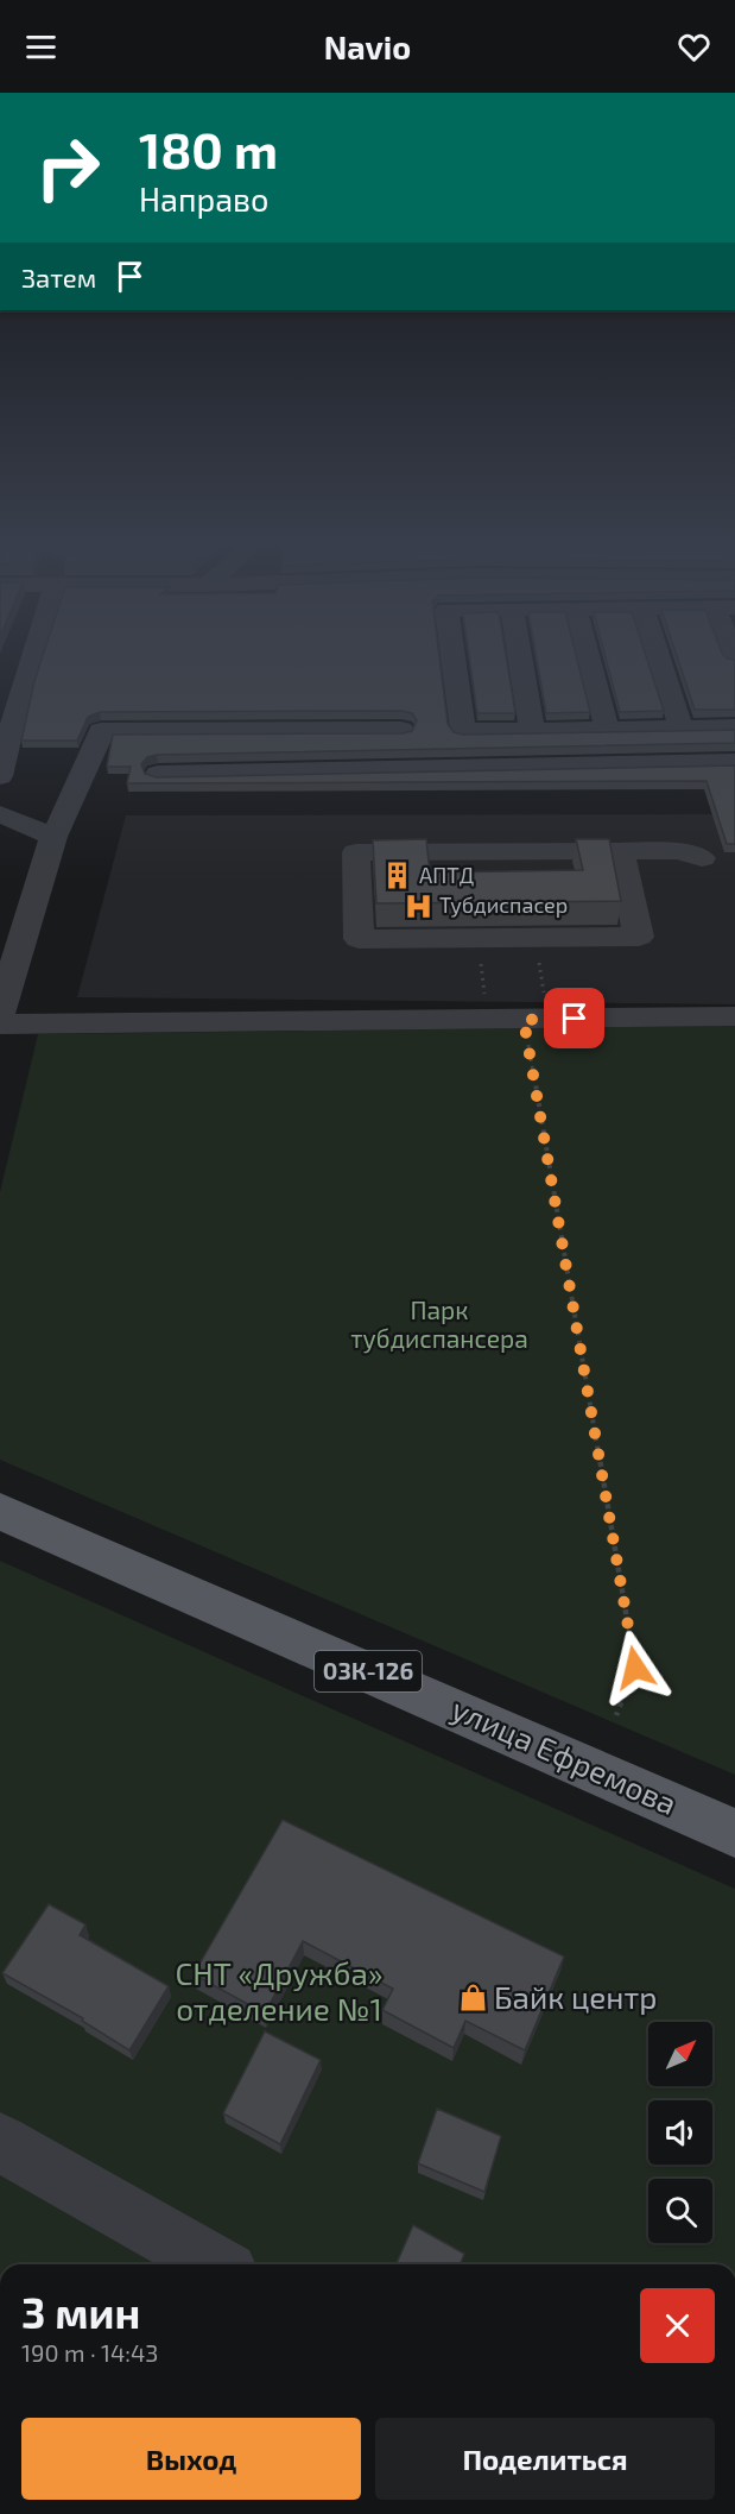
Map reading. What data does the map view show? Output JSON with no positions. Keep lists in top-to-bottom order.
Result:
{
  "streets": {
    "main road": ["03К-126", "улица Ефремова"]
  },
  "parks": ["Парк тубдиспансера", "СНТ «Дружба» отделение №1"],
  "places": {
    "building": ["АПТД"],
    "hospital": ["Тубдиспасер"],
    "shop": ["Байк центр"]
  },
  "north": "top right",
  "page": {
    "header": "Navio",
    "turn": ["180 m", "Направо"],
    "then": "Затем",
    "heading": ["3 мин", "190 m · 14:43"],
    "buttons": ["Выход", "Поделиться"]
  }
}
